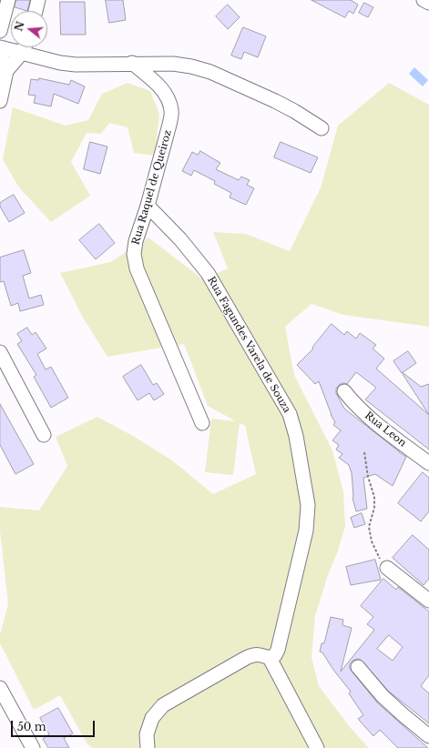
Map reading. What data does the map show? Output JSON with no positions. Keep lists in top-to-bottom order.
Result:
{
  "streets": {
    "street": ["Rua Raquel de Queiroz", "Rua Fagundes Varela de Souza", "Rua Leon"]
  },
  "crossings": [
    ["Rua Raquel de Queiroz", "Rua Fagundes Varela de Souza"]
  ],
  "scale_bar": "50 m",
  "north": "left"
}
